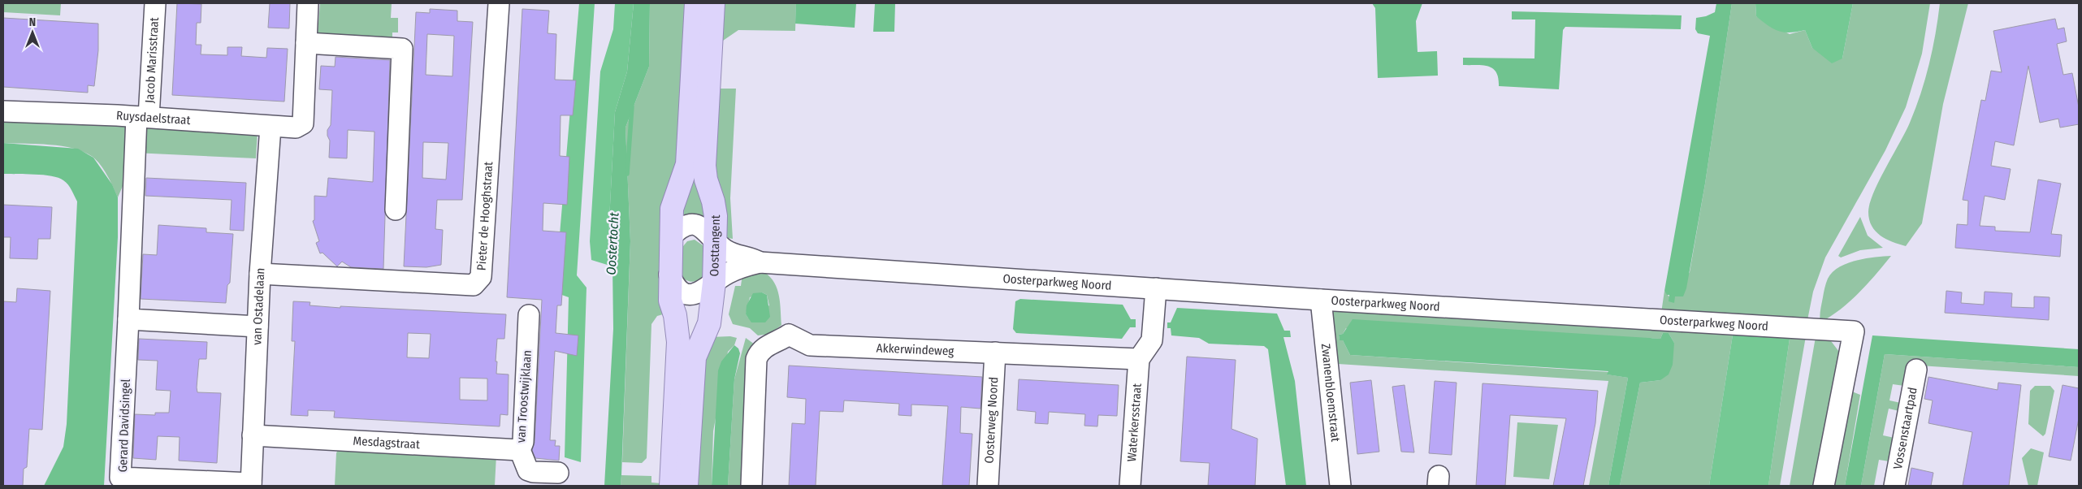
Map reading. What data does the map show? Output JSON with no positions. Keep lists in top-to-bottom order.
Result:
{
  "streets": {
    "main road": ["Oosttangent"],
    "street": [
      "Jacob Marisstraat",
      "Ruysdaelstraat",
      "Pieter de Hooghstraat",
      "Oosterparkweg Noord",
      "van Ostadelaan",
      "Akkerwindeweg",
      "Zwanenbloemstraat",
      "van Troostwijklaan",
      "Oosterweg Noord",
      "Waterkersstraat",
      "Gerard Davidsingel",
      "Vossenstaartpad",
      "Mesdagstraat"
    ]
  },
  "crossings": [
    ["Jacob Marisstraat", "Ruysdaelstraat"],
    ["Jacob Marisstraat", "Gerard Davidsingel"],
    ["Ruysdaelstraat", "van Ostadelaan"],
    ["Ruysdaelstraat", "Gerard Davidsingel"],
    ["Pieter de Hooghstraat", "van Ostadelaan"],
    ["Oosttangent", "Oosterparkweg Noord"],
    ["Oosterparkweg Noord", "Zwanenbloemstraat"],
    ["van Ostadelaan", "Gerard Davidsingel"],
    ["van Ostadelaan", "Mesdagstraat"],
    ["Akkerwindeweg", "Oosterweg Noord"],
    ["Akkerwindeweg", "Waterkersstraat"],
    ["van Troostwijklaan", "Mesdagstraat"]
  ],
  "water": ["Oostertocht"],
  "north": "top"
}
